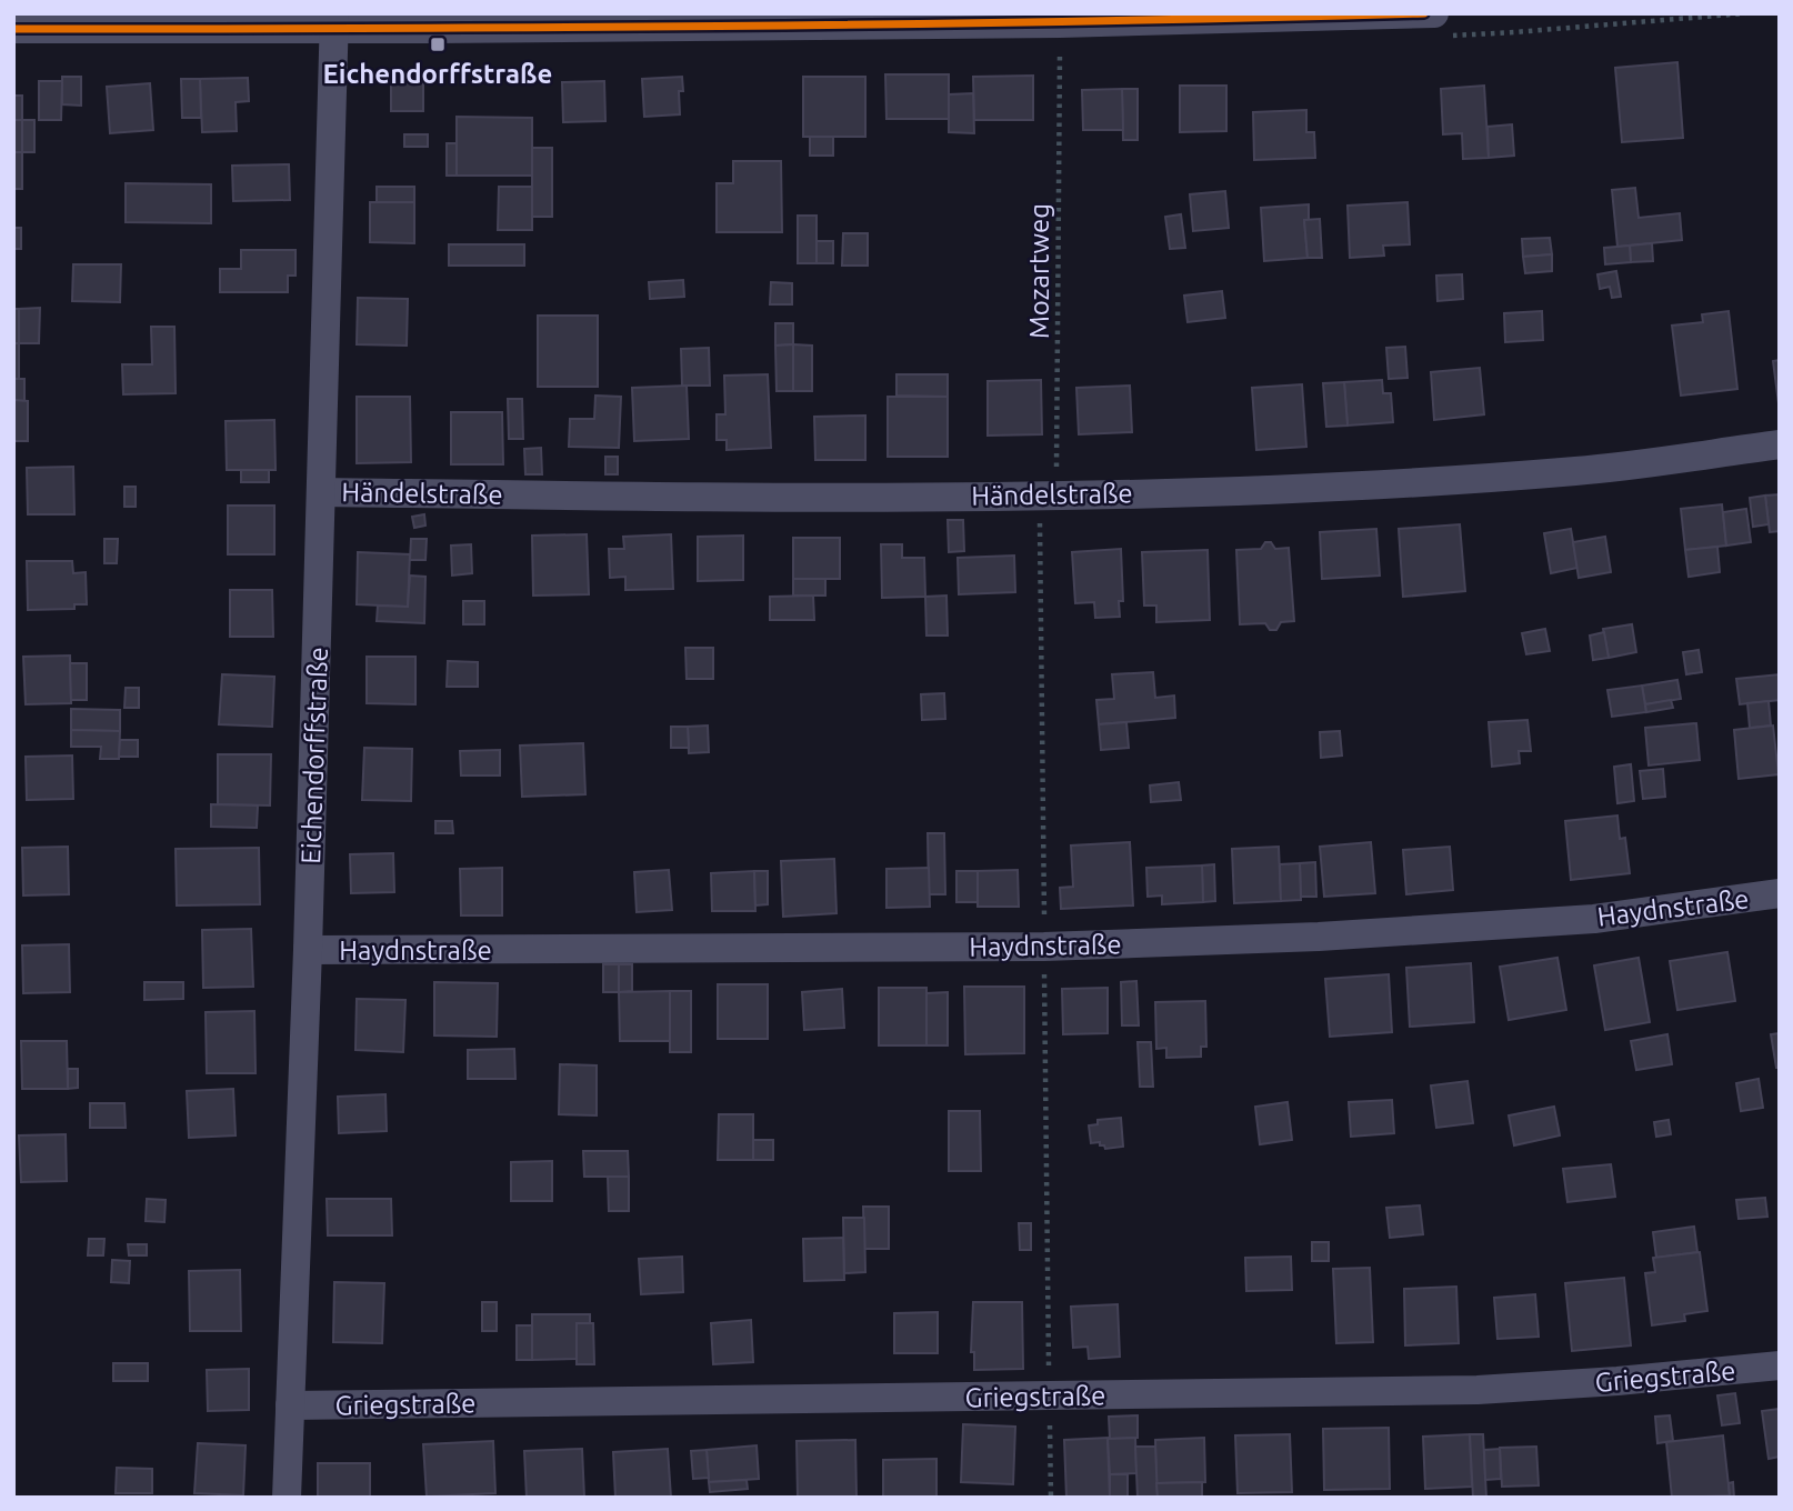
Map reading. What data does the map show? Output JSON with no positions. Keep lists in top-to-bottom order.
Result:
{
  "streets": {
    "street": [
      "Händelstraße",
      "Eichendorffstraße",
      "Haydnstraße",
      "Griegstraße"
    ],
    "path": ["Mozartweg"]
  },
  "crossings": [
    ["Mozartweg", "Händelstraße"],
    ["Händelstraße", "Eichendorffstraße"],
    ["Eichendorffstraße", "Haydnstraße"],
    ["Eichendorffstraße", "Griegstraße"]
  ],
  "places": {
    "transit": ["Eichendorffstraße"]
  }
}
